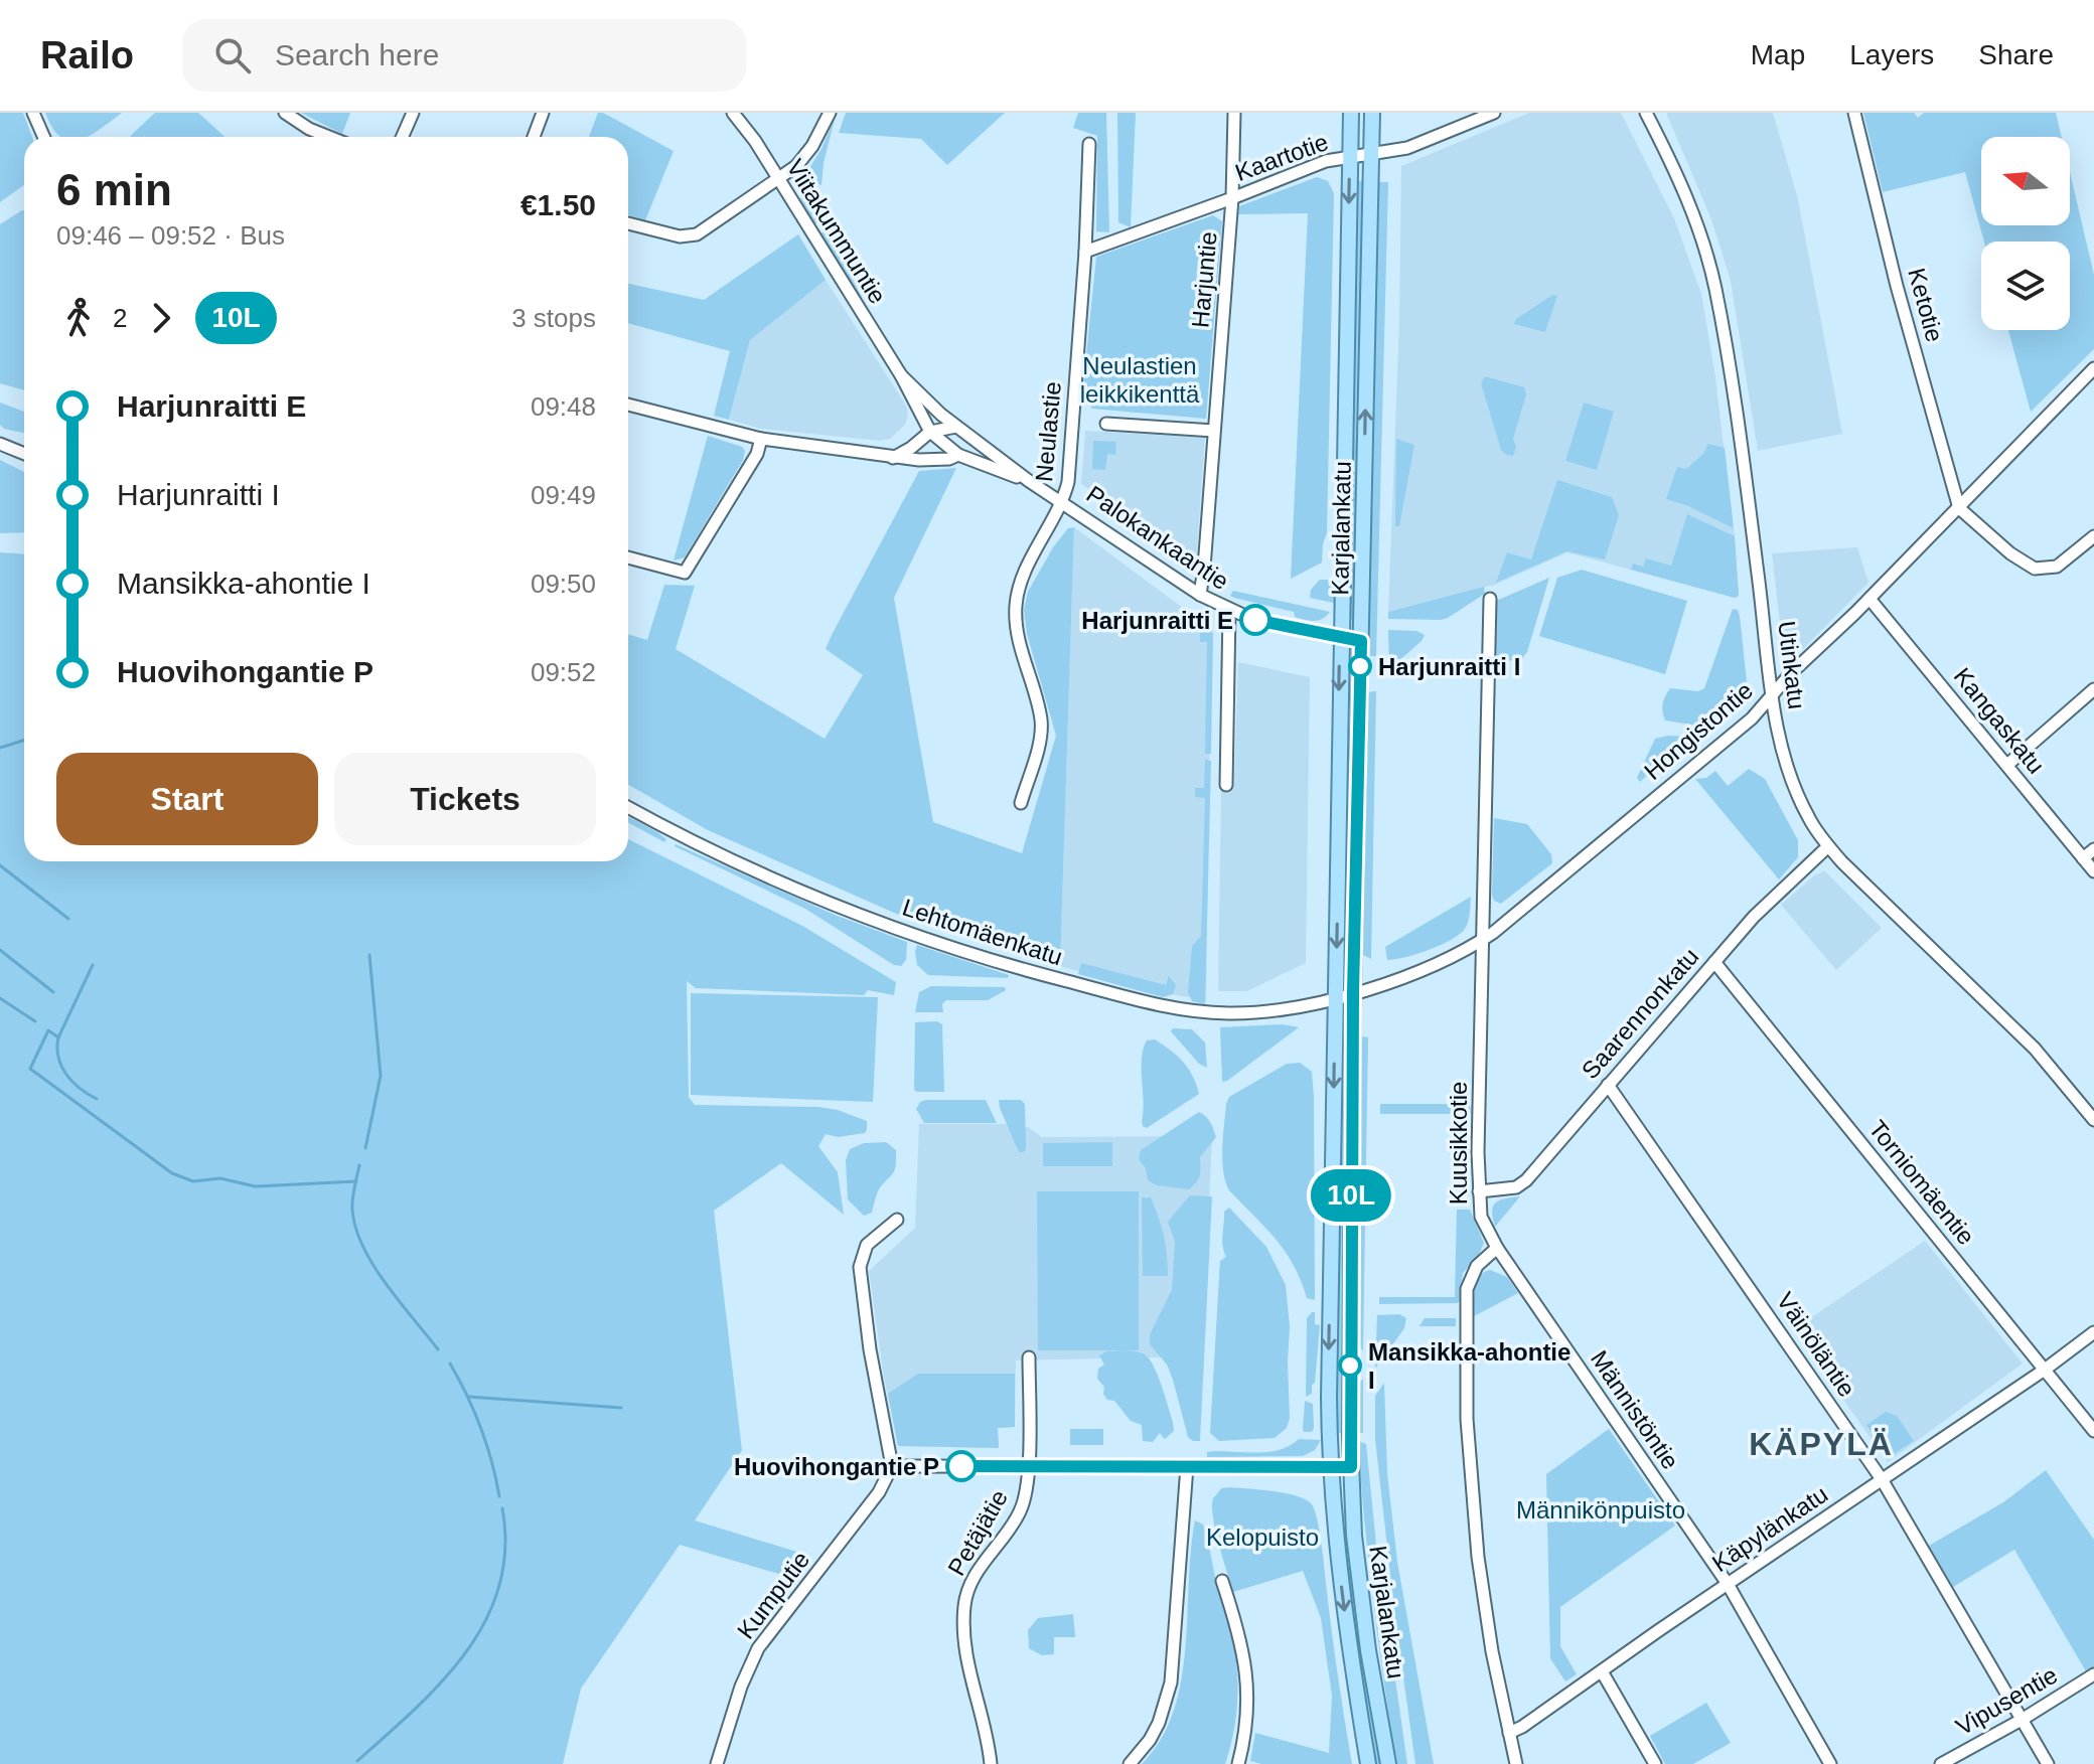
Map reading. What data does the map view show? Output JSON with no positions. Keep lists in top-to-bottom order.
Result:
{
  "streets": {
    "main road": ["Karjalankatu"],
    "street": [
      "Kaartotie",
      "Viitakummuntie",
      "Harjuntie",
      "Ketotie",
      "Neulastie",
      "Palokankaantie",
      "Utinkatu",
      "Kangaskatu",
      "Hongistontie",
      "Lehtomäenkatu",
      "Saarennonkatu",
      "Kuusikkotie",
      "Torniomäentie",
      "Väinöläntie",
      "Männistöntie",
      "Käpylänkatu",
      "Petäjätie",
      "Kumputie",
      "Vipusentie"
    ]
  },
  "crossings": [
    ["Kaartotie", "Harjuntie"],
    ["Kaartotie", "Neulastie"],
    ["Kaartotie", "Karjalankatu"],
    ["Viitakummuntie", "Palokankaantie"],
    ["Harjuntie", "Palokankaantie"],
    ["Ketotie", "Hongistontie"],
    ["Neulastie", "Palokankaantie"],
    ["Karjalankatu", "Palokankaantie"],
    ["Karjalankatu", "Hongistontie"],
    ["Karjalankatu", "Lehtomäenkatu"],
    ["Utinkatu", "Hongistontie"],
    ["Utinkatu", "Saarennonkatu"],
    ["Kangaskatu", "Hongistontie"],
    ["Hongistontie", "Lehtomäenkatu"],
    ["Hongistontie", "Kuusikkotie"],
    ["Saarennonkatu", "Kuusikkotie"],
    ["Saarennonkatu", "Torniomäentie"],
    ["Saarennonkatu", "Väinöläntie"],
    ["Kuusikkotie", "Männistöntie"],
    ["Torniomäentie", "Käpylänkatu"],
    ["Väinöläntie", "Käpylänkatu"],
    ["Väinöläntie", "Vipusentie"],
    ["Männistöntie", "Käpylänkatu"]
  ],
  "districts": ["KÄPYLÄ"],
  "parks": ["Neulastien leikkikenttä", "Männikönpuisto", "Kelopuisto"],
  "places": [
    "Harjunraitti E",
    "Harjunraitti I",
    "Mansikka-ahontie I",
    "Huovihongantie P"
  ],
  "lines": ["bus line 10L"],
  "north": "left",
  "page": {
    "header": "Railo",
    "search": "Search here",
    "nav": ["Map", "Layers", "Share"],
    "on_map": "10L",
    "heading": ["6 min", "09:46 – 09:52 · Bus", "€1.50"],
    "legs": ["2", "10L", "3 stops"],
    "list": [
      {
        "name": "Harjunraitti E",
        "value": "09:48"
      },
      {
        "name": "Harjunraitti I",
        "value": "09:49"
      },
      {
        "name": "Mansikka-ahontie I",
        "value": "09:50"
      },
      {
        "name": "Huovihongantie P",
        "value": "09:52"
      }
    ],
    "buttons": ["Start", "Tickets"]
  }
}
